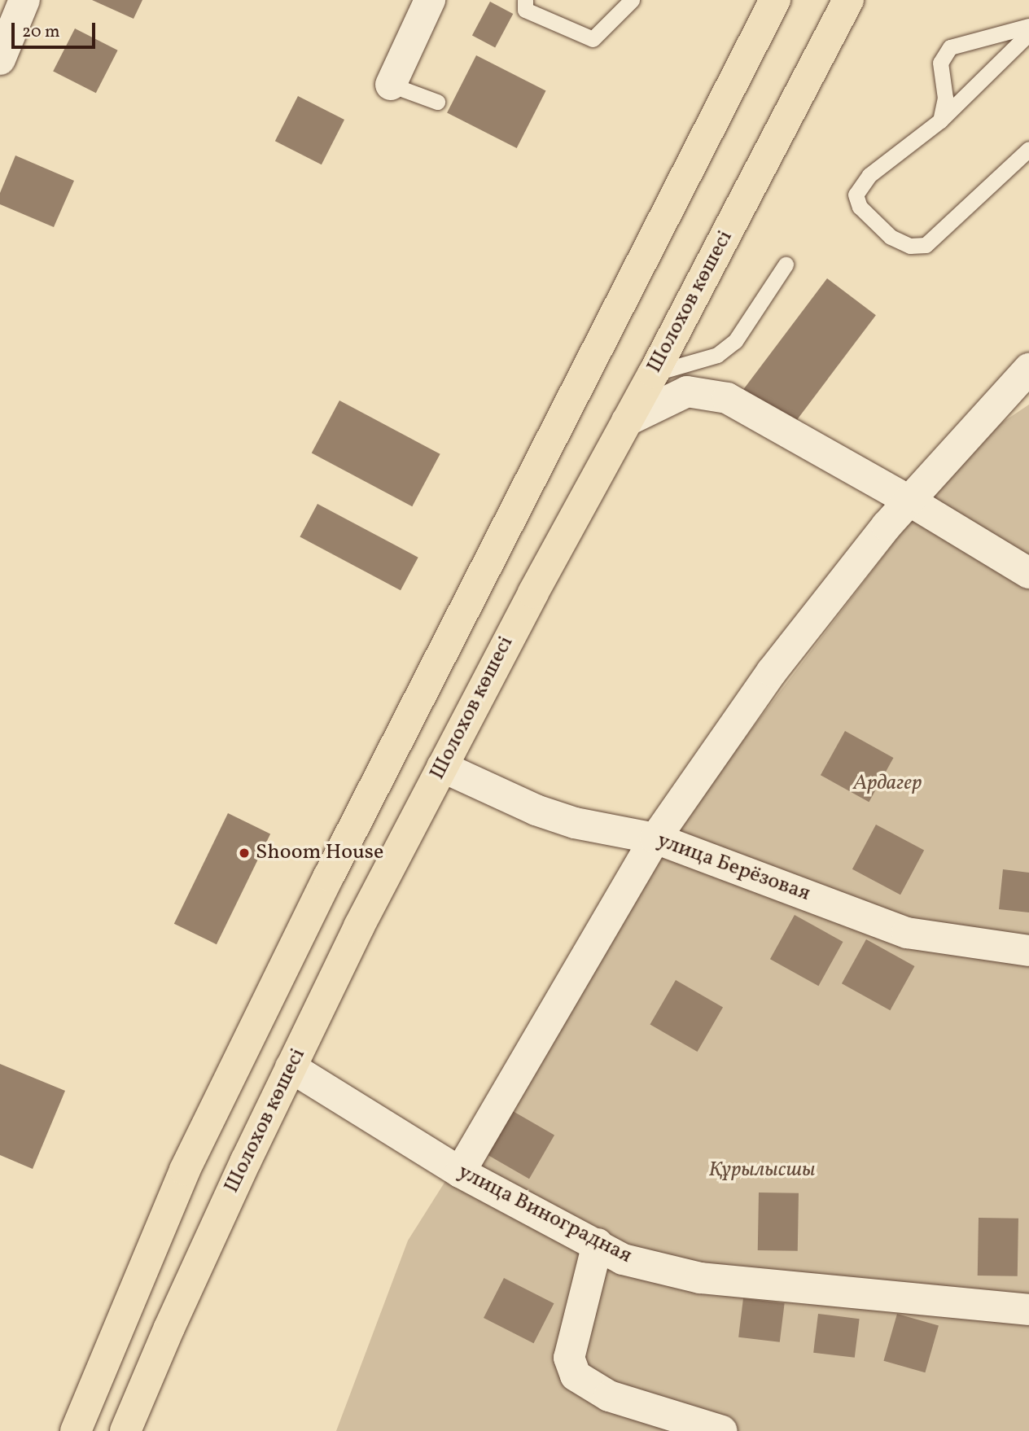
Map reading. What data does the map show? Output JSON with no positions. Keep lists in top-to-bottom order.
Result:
{
  "streets": {
    "highway": ["Шолохов көшесі"],
    "street": ["улица Берёзовая", "улица Виноградная"]
  },
  "crossings": [
    ["Шолохов көшесі", "улица Берёзовая"],
    ["Шолохов көшесі", "улица Виноградная"]
  ],
  "parks": ["Ардагер", "Құрылысшы"],
  "places": ["Shoom House"],
  "scale_bar": "20 m"
}
